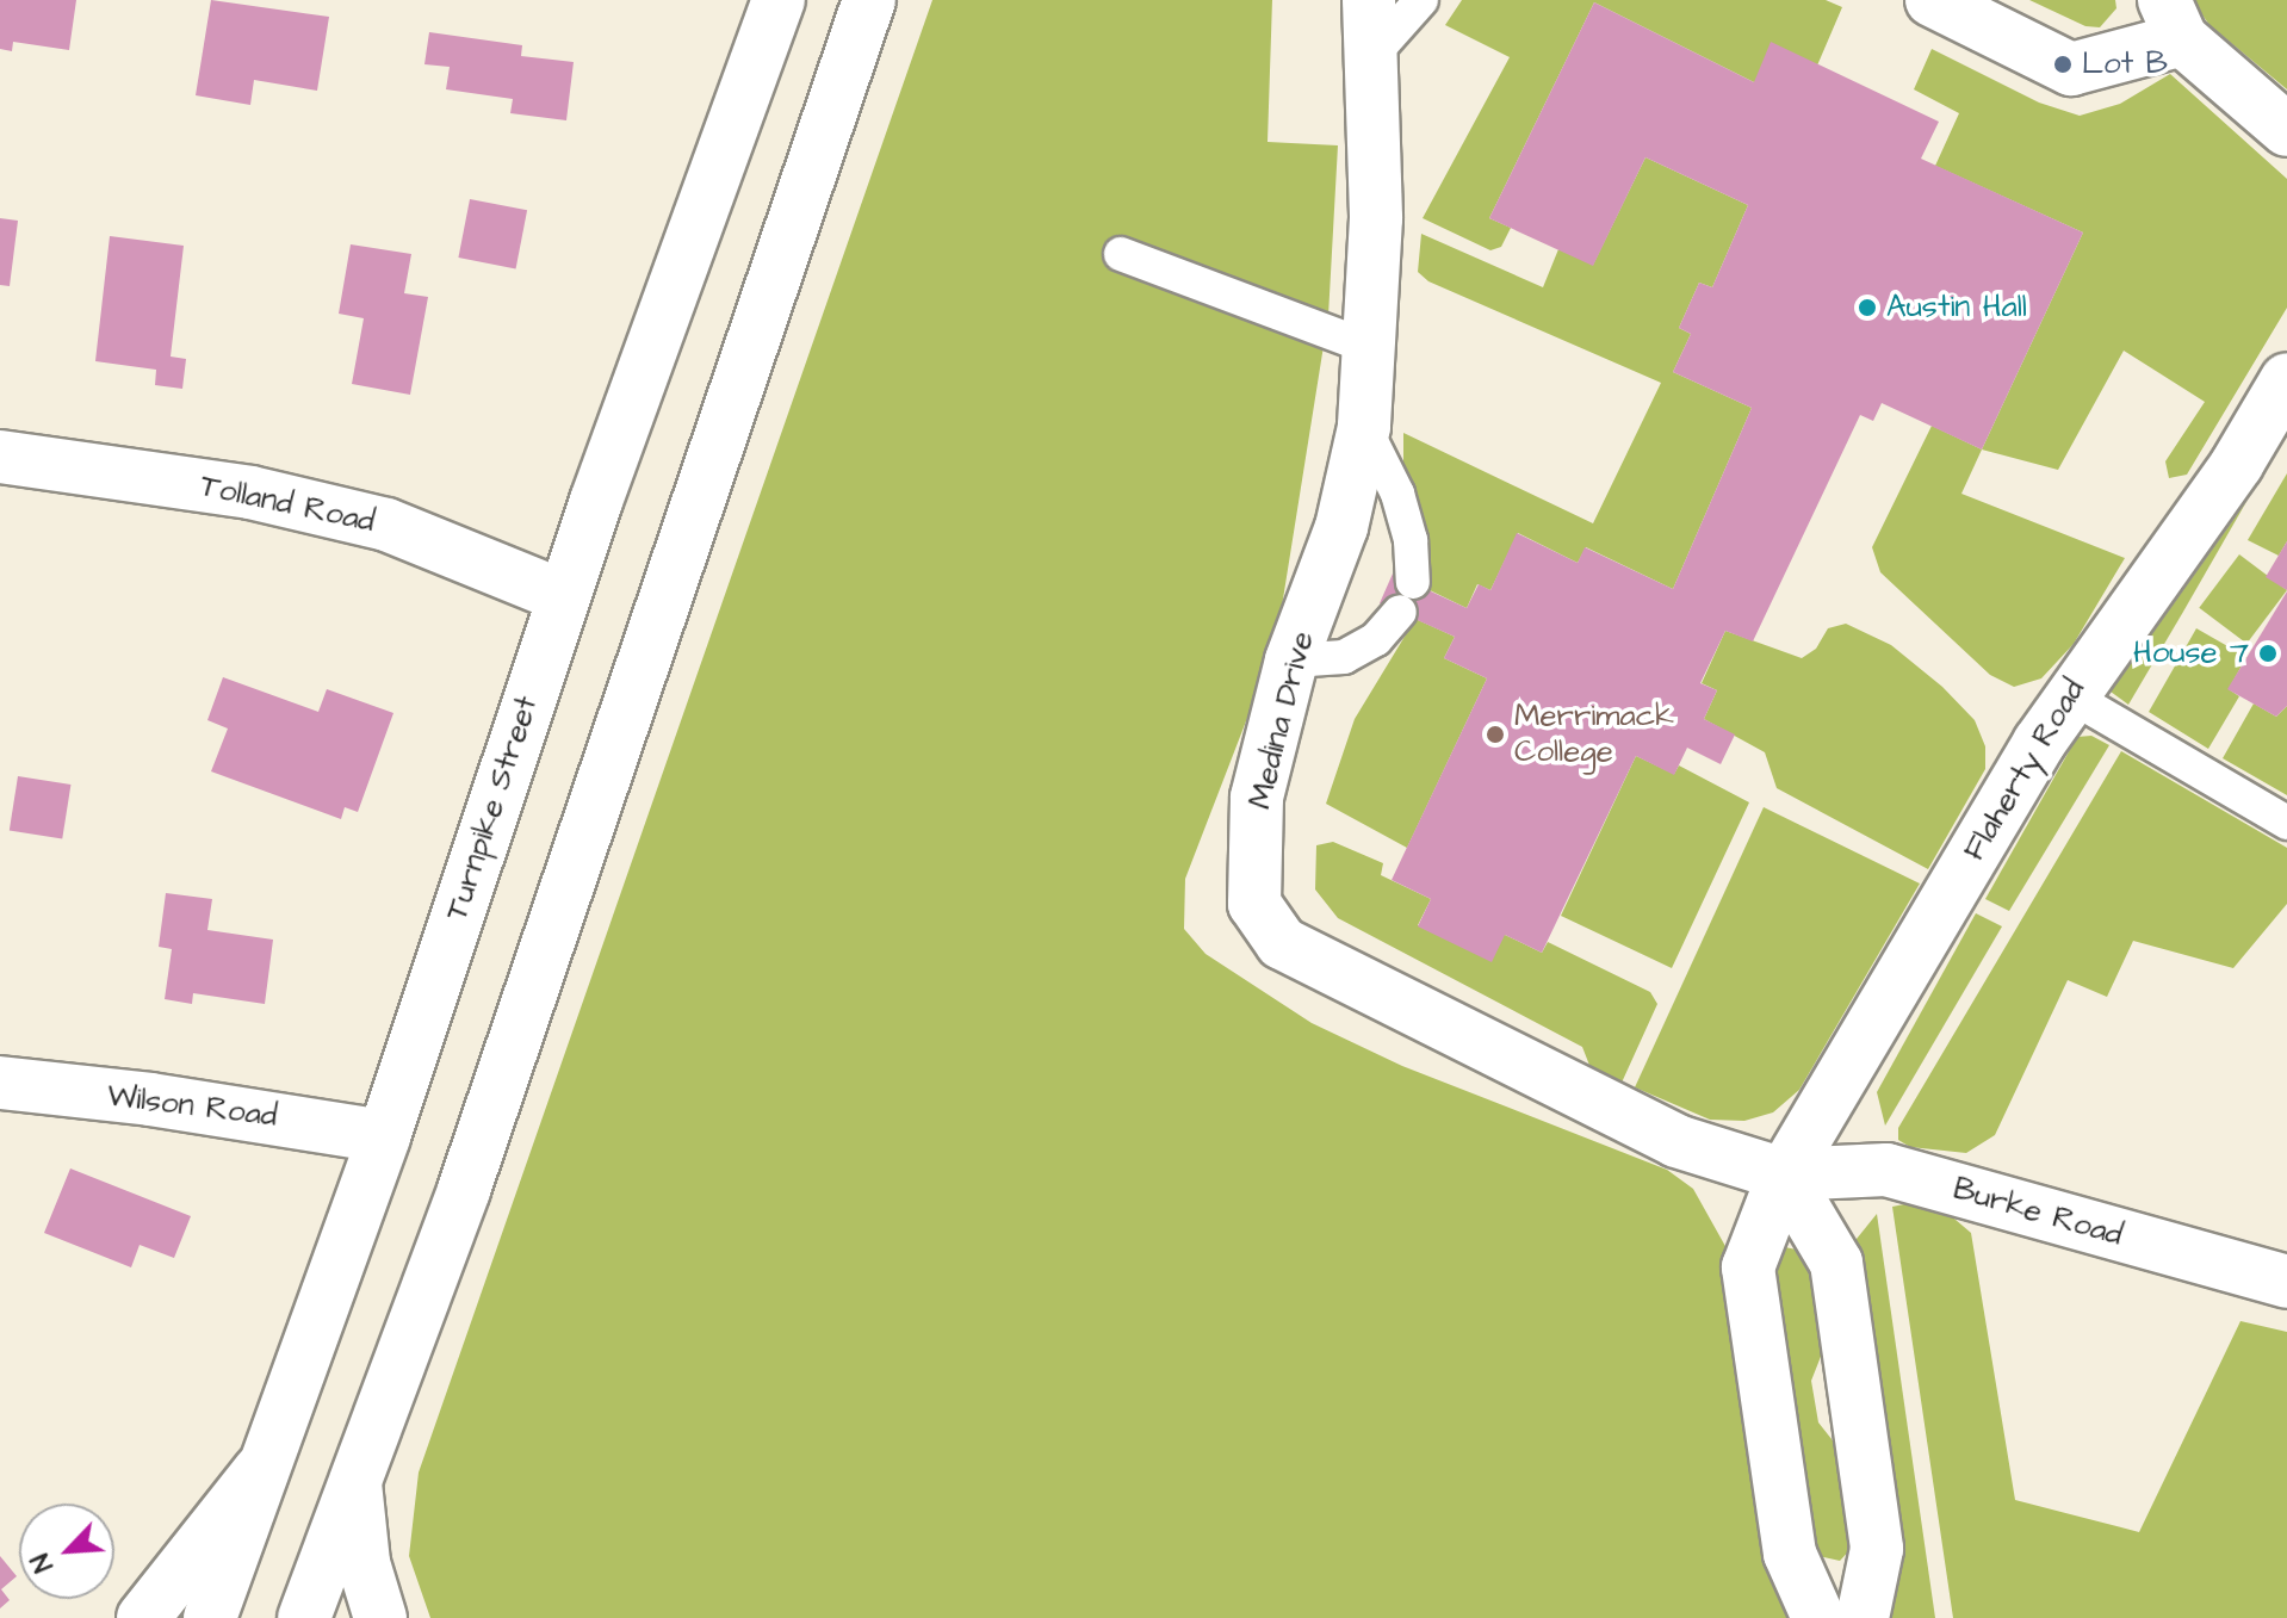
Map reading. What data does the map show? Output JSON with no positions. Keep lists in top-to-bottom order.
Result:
{
  "streets": {
    "main road": [
      "Tolland Road",
      "Medina Drive",
      "Flaherty Road",
      "Turnpike Street",
      "Wilson Road",
      "Burke Road"
    ]
  },
  "crossings": [
    ["Tolland Road", "Turnpike Street"],
    ["Medina Drive", "Flaherty Road"],
    ["Medina Drive", "Burke Road"],
    ["Flaherty Road", "Burke Road"],
    ["Turnpike Street", "Wilson Road"]
  ],
  "places": [
    "Lot B",
    "Austin Hall",
    "House 7",
    "Merrimack College"
  ],
  "north": "bottom left"
}
